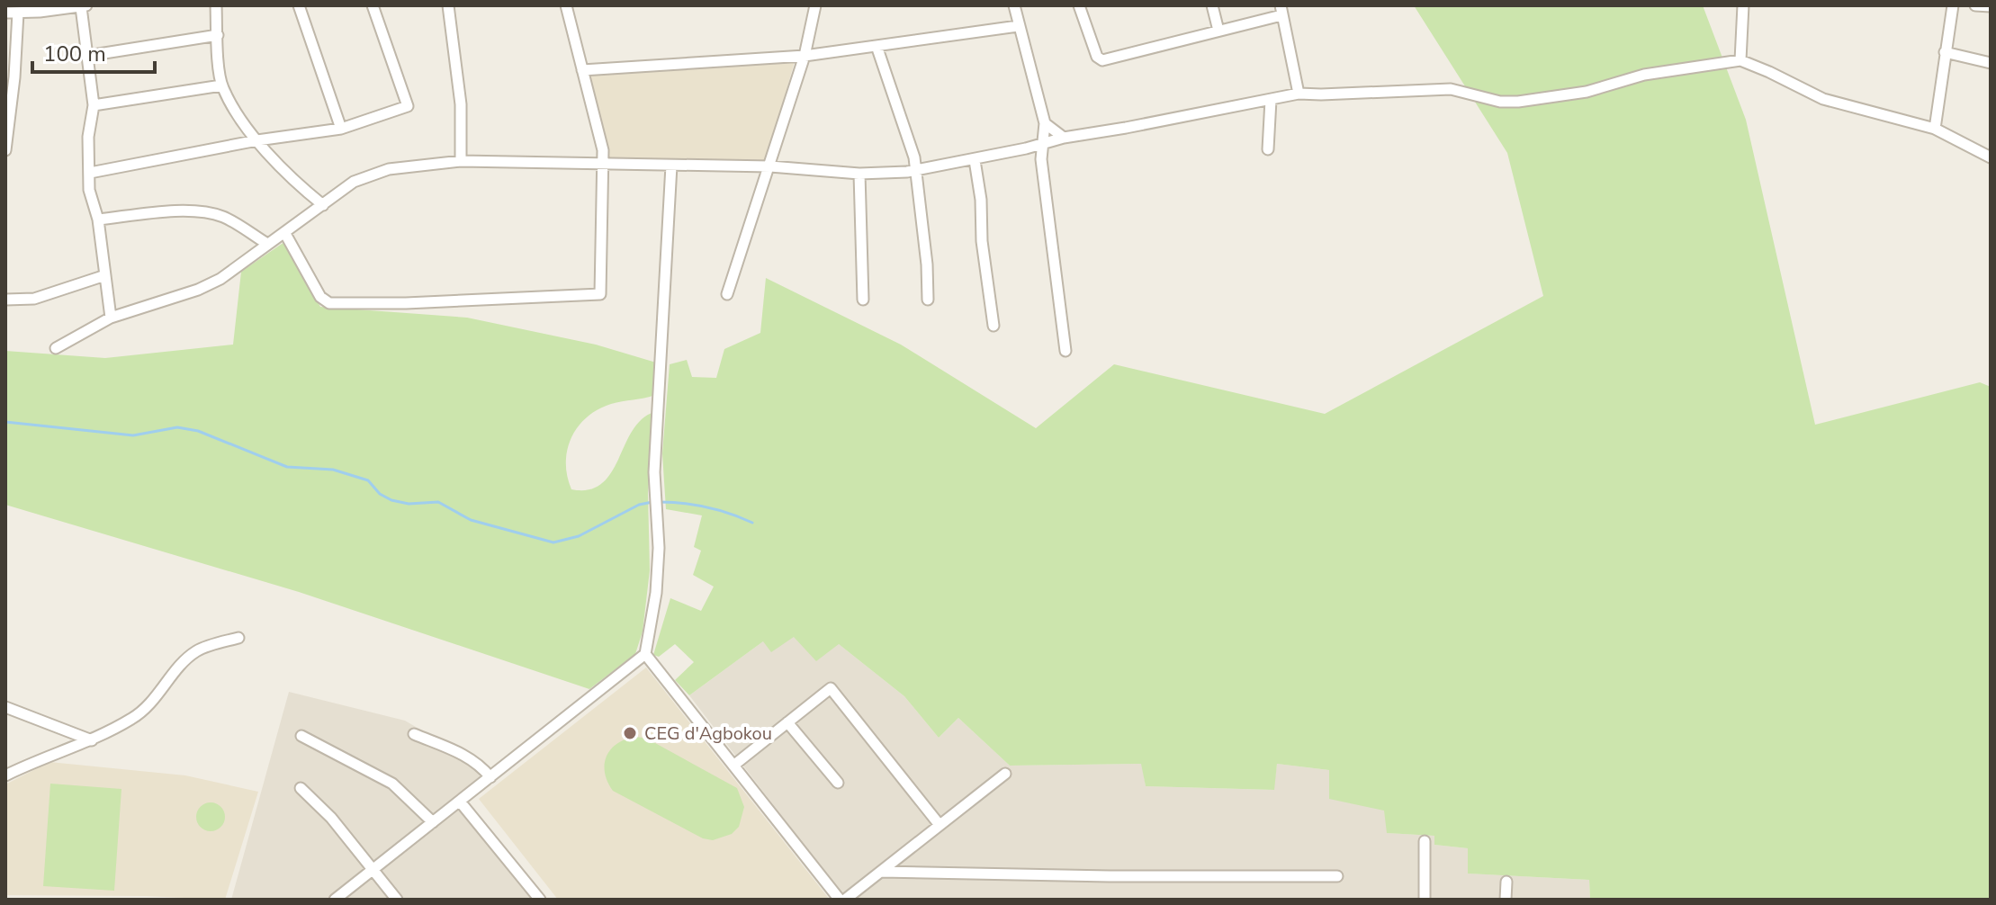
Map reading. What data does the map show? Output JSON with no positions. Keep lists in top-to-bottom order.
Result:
{
  "places": ["CEG d'Agbokou"],
  "scale_bar": "100 m"
}
